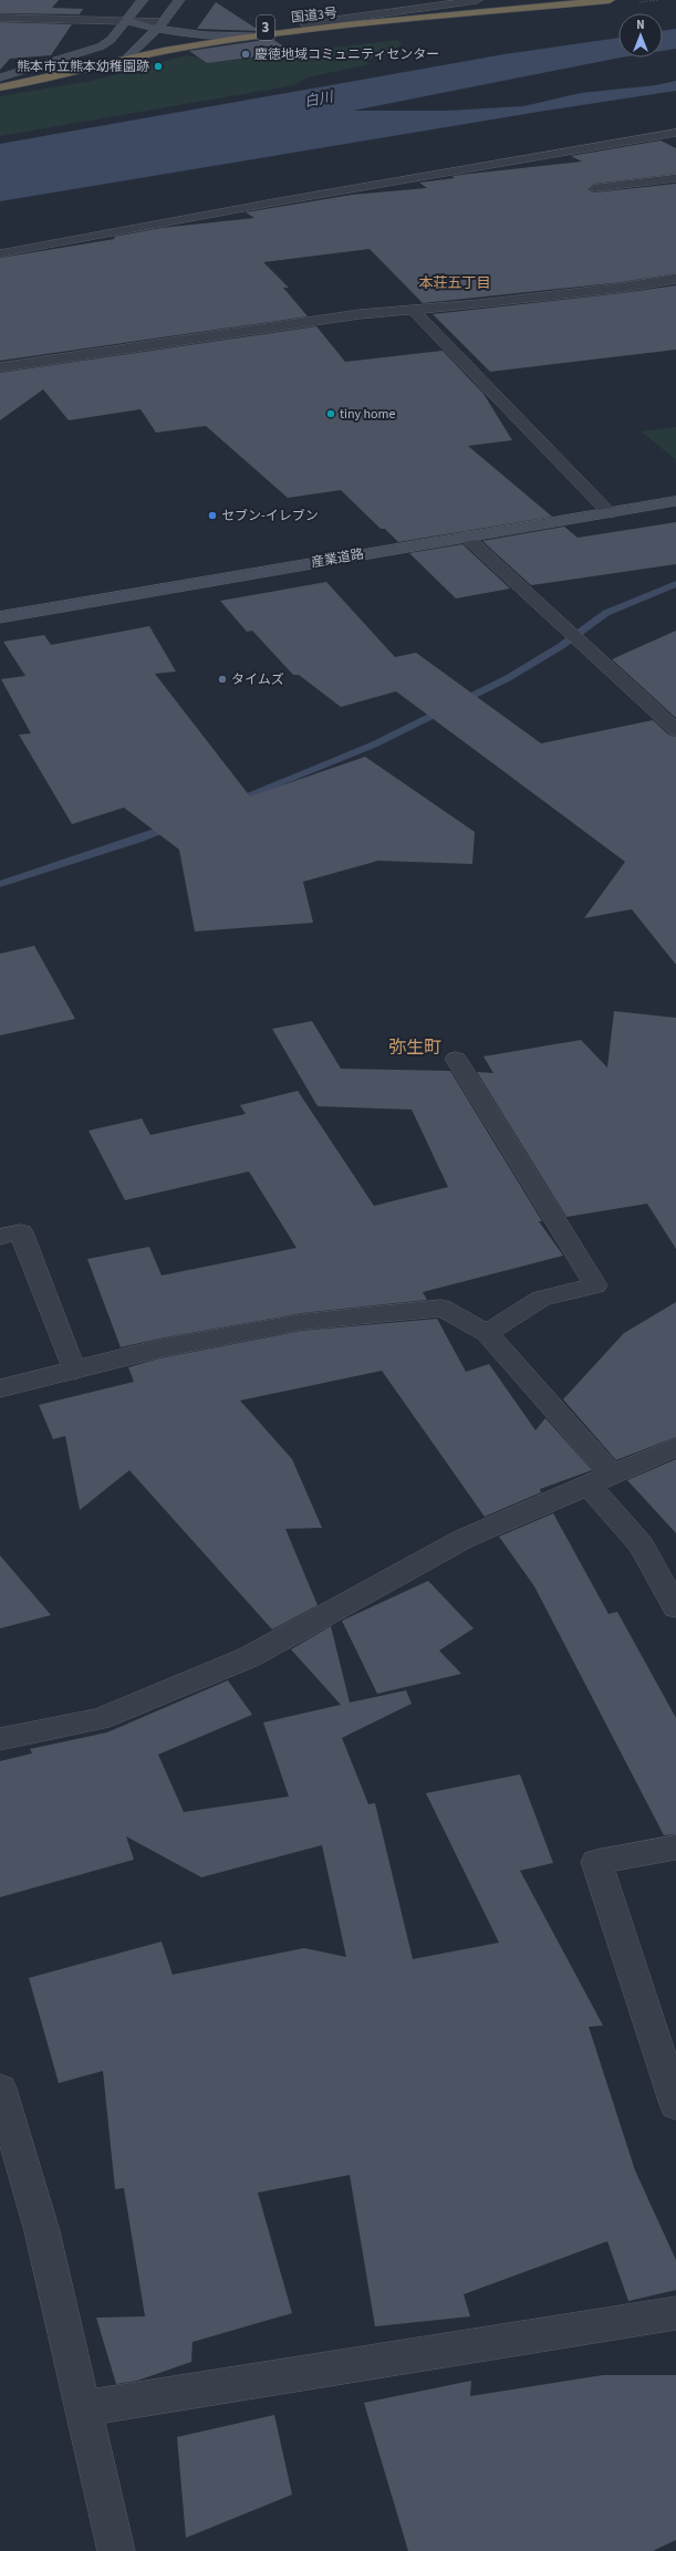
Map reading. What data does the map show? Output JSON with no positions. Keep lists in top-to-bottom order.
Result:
{
  "streets": {
    "highway": ["国道3号", "3"],
    "street": ["産業道路"]
  },
  "districts": ["本荘五丁目", "弥生町"],
  "water": ["白川"],
  "places": [
    "慶徳地域コミュニティセンター",
    "熊本市立熊本幼稚園跡",
    "tiny home",
    "セブン-イレブン",
    "タイムズ"
  ],
  "north": "top"
}
